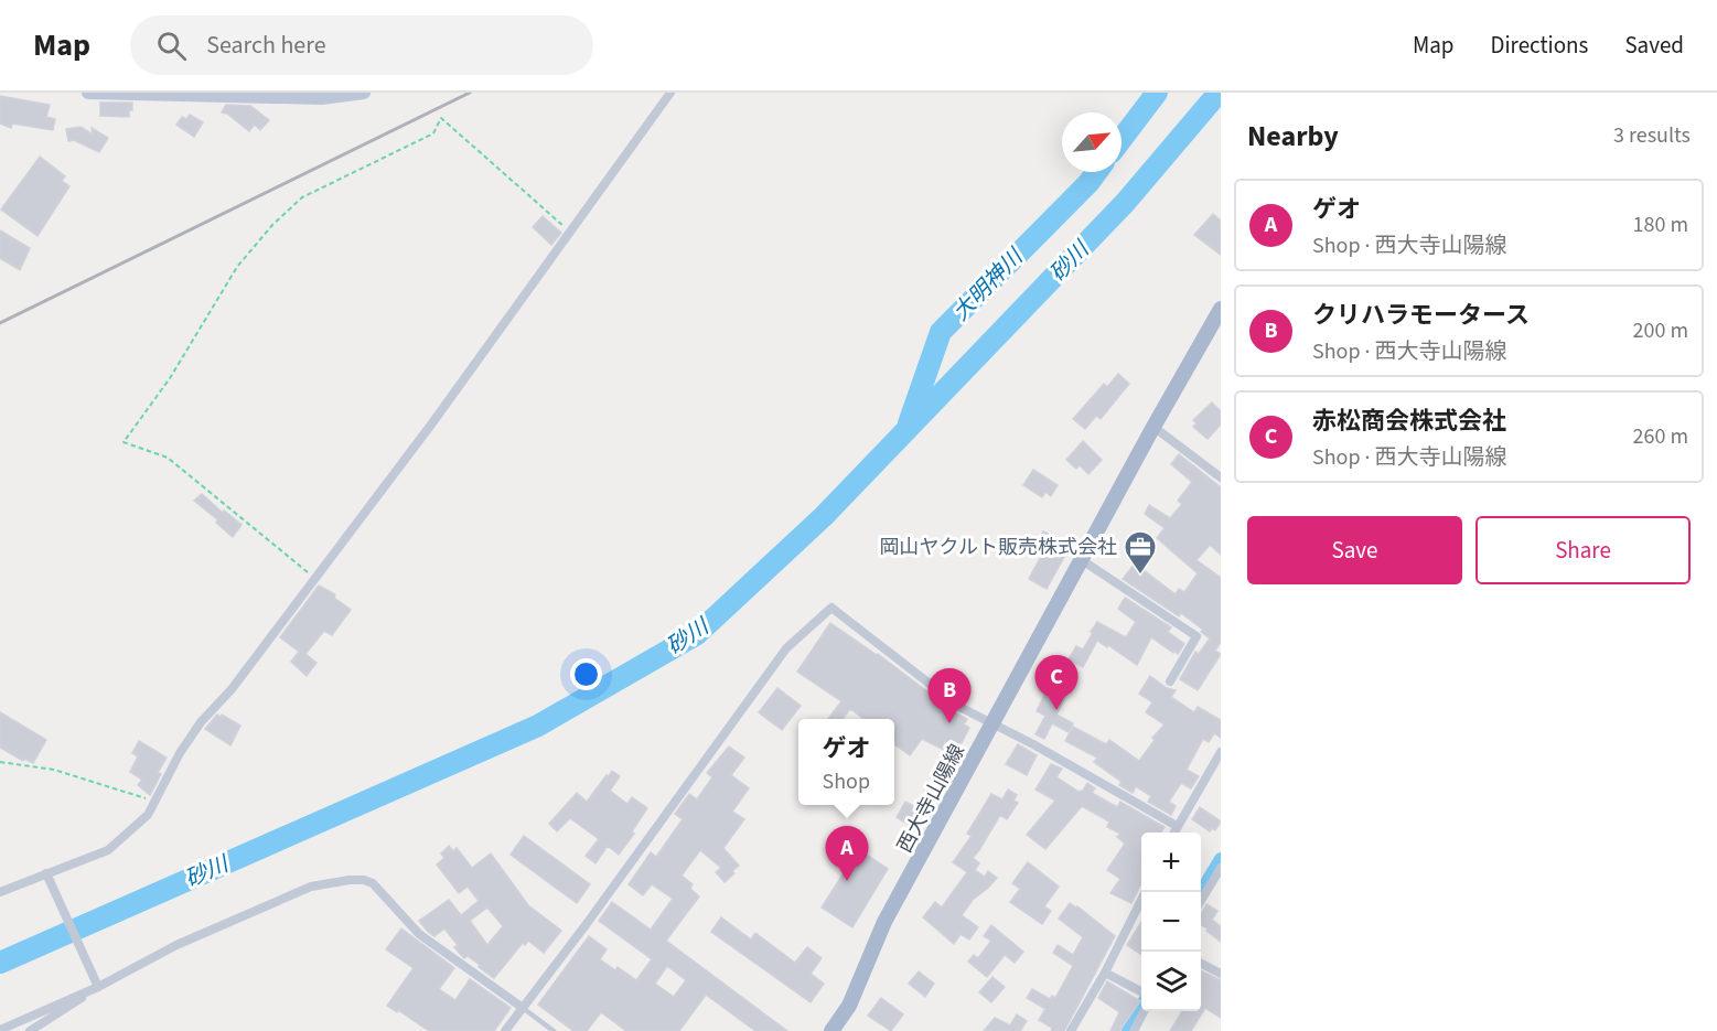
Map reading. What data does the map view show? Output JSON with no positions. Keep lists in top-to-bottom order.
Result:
{
  "streets": {
    "main road": ["西大寺山陽線"]
  },
  "water": ["砂川", "大明神川"],
  "places": {
    "office": ["岡山ヤクルト販売株式会社"]
  },
  "north": "top right",
  "page": {
    "header": "Map",
    "search": "Search here",
    "nav": ["Map", "Directions", "Saved"],
    "heading": ["Nearby", "3 results"],
    "list": [
      {
        "mark": "A",
        "name": "ゲオ",
        "note": "Shop · 西大寺山陽線",
        "value": "180 m"
      },
      {
        "mark": "B",
        "name": "クリハラモータース",
        "note": "Shop · 西大寺山陽線",
        "value": "200 m"
      },
      {
        "mark": "C",
        "name": "赤松商会株式会社",
        "note": "Shop · 西大寺山陽線",
        "value": "260 m"
      }
    ],
    "buttons": ["Save", "Share"],
    "pins": ["C", "B", "A"],
    "popup": ["ゲオ", "Shop"],
    "map_buttons": ["+", "−"]
  }
}
